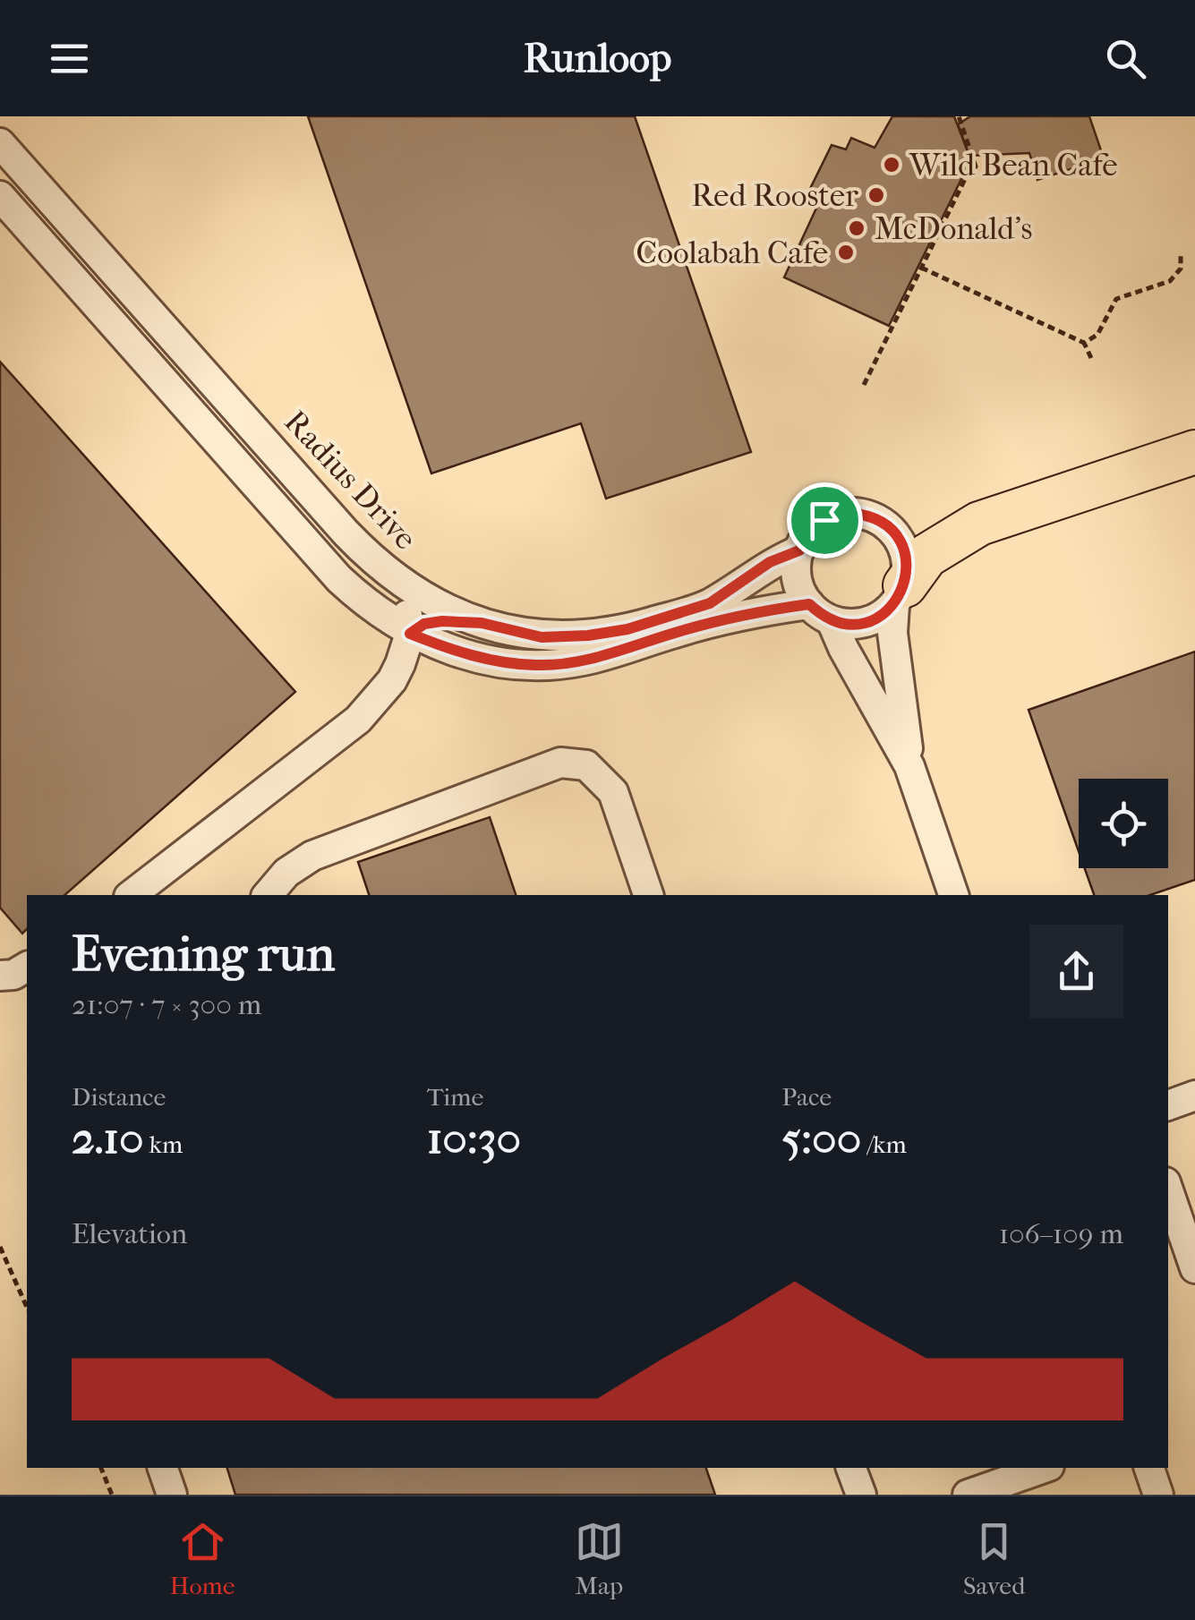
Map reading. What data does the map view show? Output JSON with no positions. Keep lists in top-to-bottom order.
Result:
{
  "streets": {
    "street": ["Radius Drive"]
  },
  "places": [
    "Wild Bean Cafe",
    "Red Rooster",
    "McDonald's",
    "Coolabah Cafe"
  ],
  "page": {
    "header": "Runloop",
    "heading": ["Evening run", "21:07 · 7 × 300 m"],
    "stats": [
      ["Distance", "2.10 km"],
      ["Time", "10:30"],
      ["Pace", "5:00 /km"]
    ],
    "chart": ["Elevation", "106–109 m"],
    "tabs": ["Home", "Map", "Saved"]
  }
}
